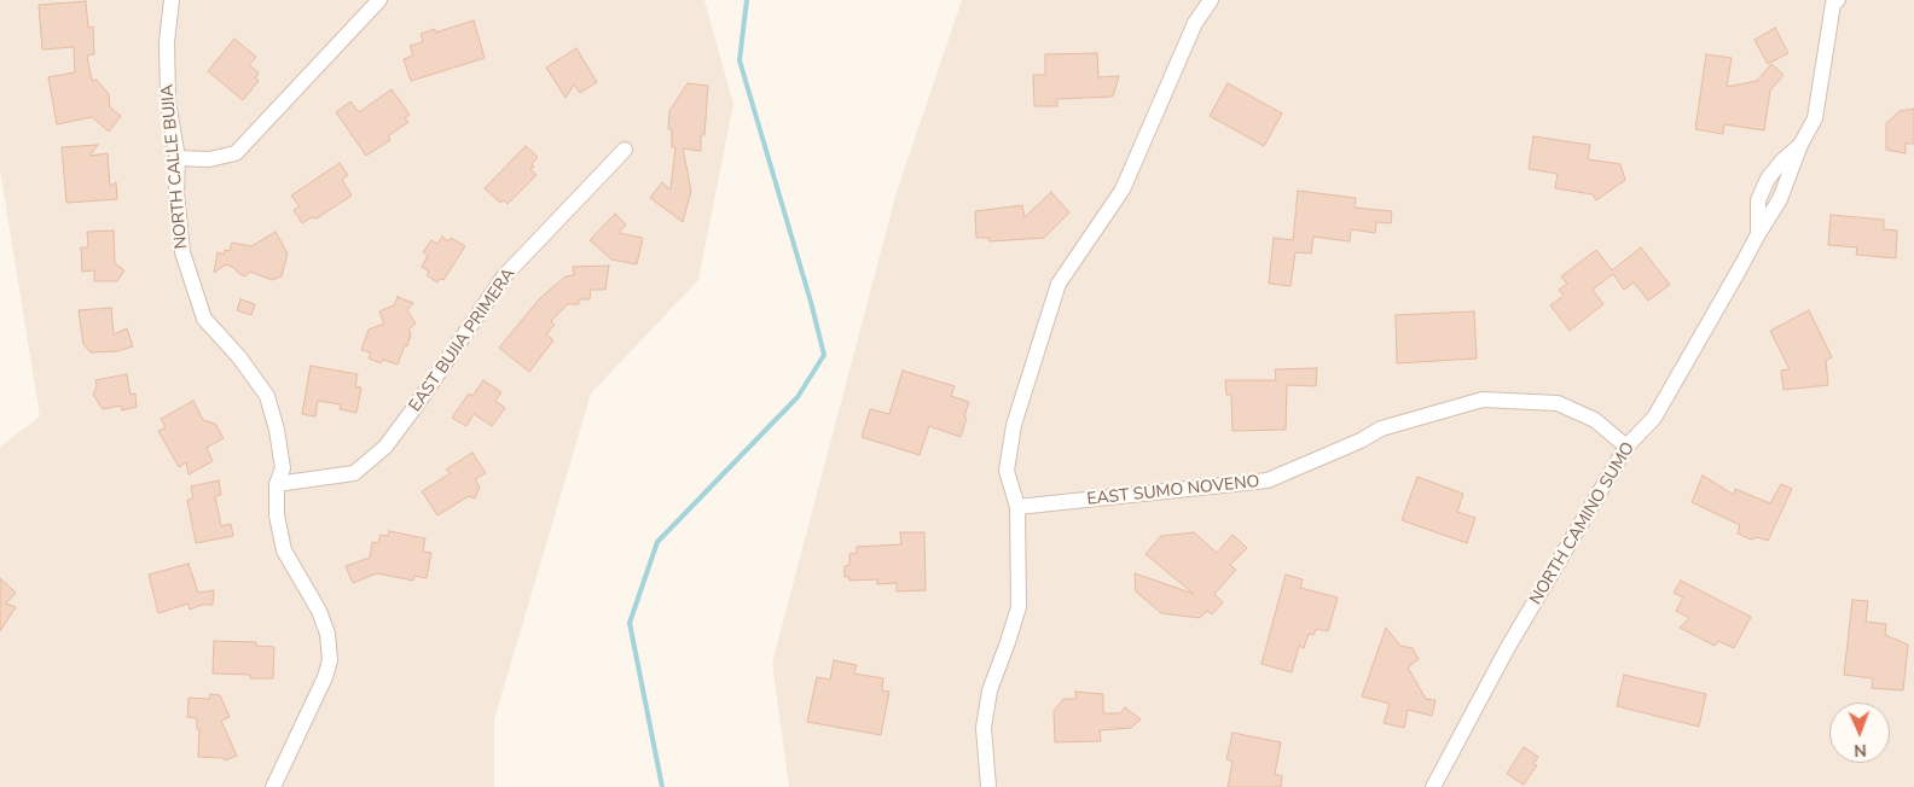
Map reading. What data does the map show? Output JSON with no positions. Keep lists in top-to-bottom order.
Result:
{
  "streets": {
    "street": [
      "NORTH CALLE BUJIA",
      "EAST BUJIA PRIMERA",
      "EAST SUMO NOVENO",
      "NORTH CAMINO SUMO"
    ]
  },
  "crossings": [
    ["NORTH CALLE BUJIA", "EAST BUJIA PRIMERA"],
    ["EAST SUMO NOVENO", "NORTH CAMINO SUMO"]
  ],
  "north": "bottom"
}
